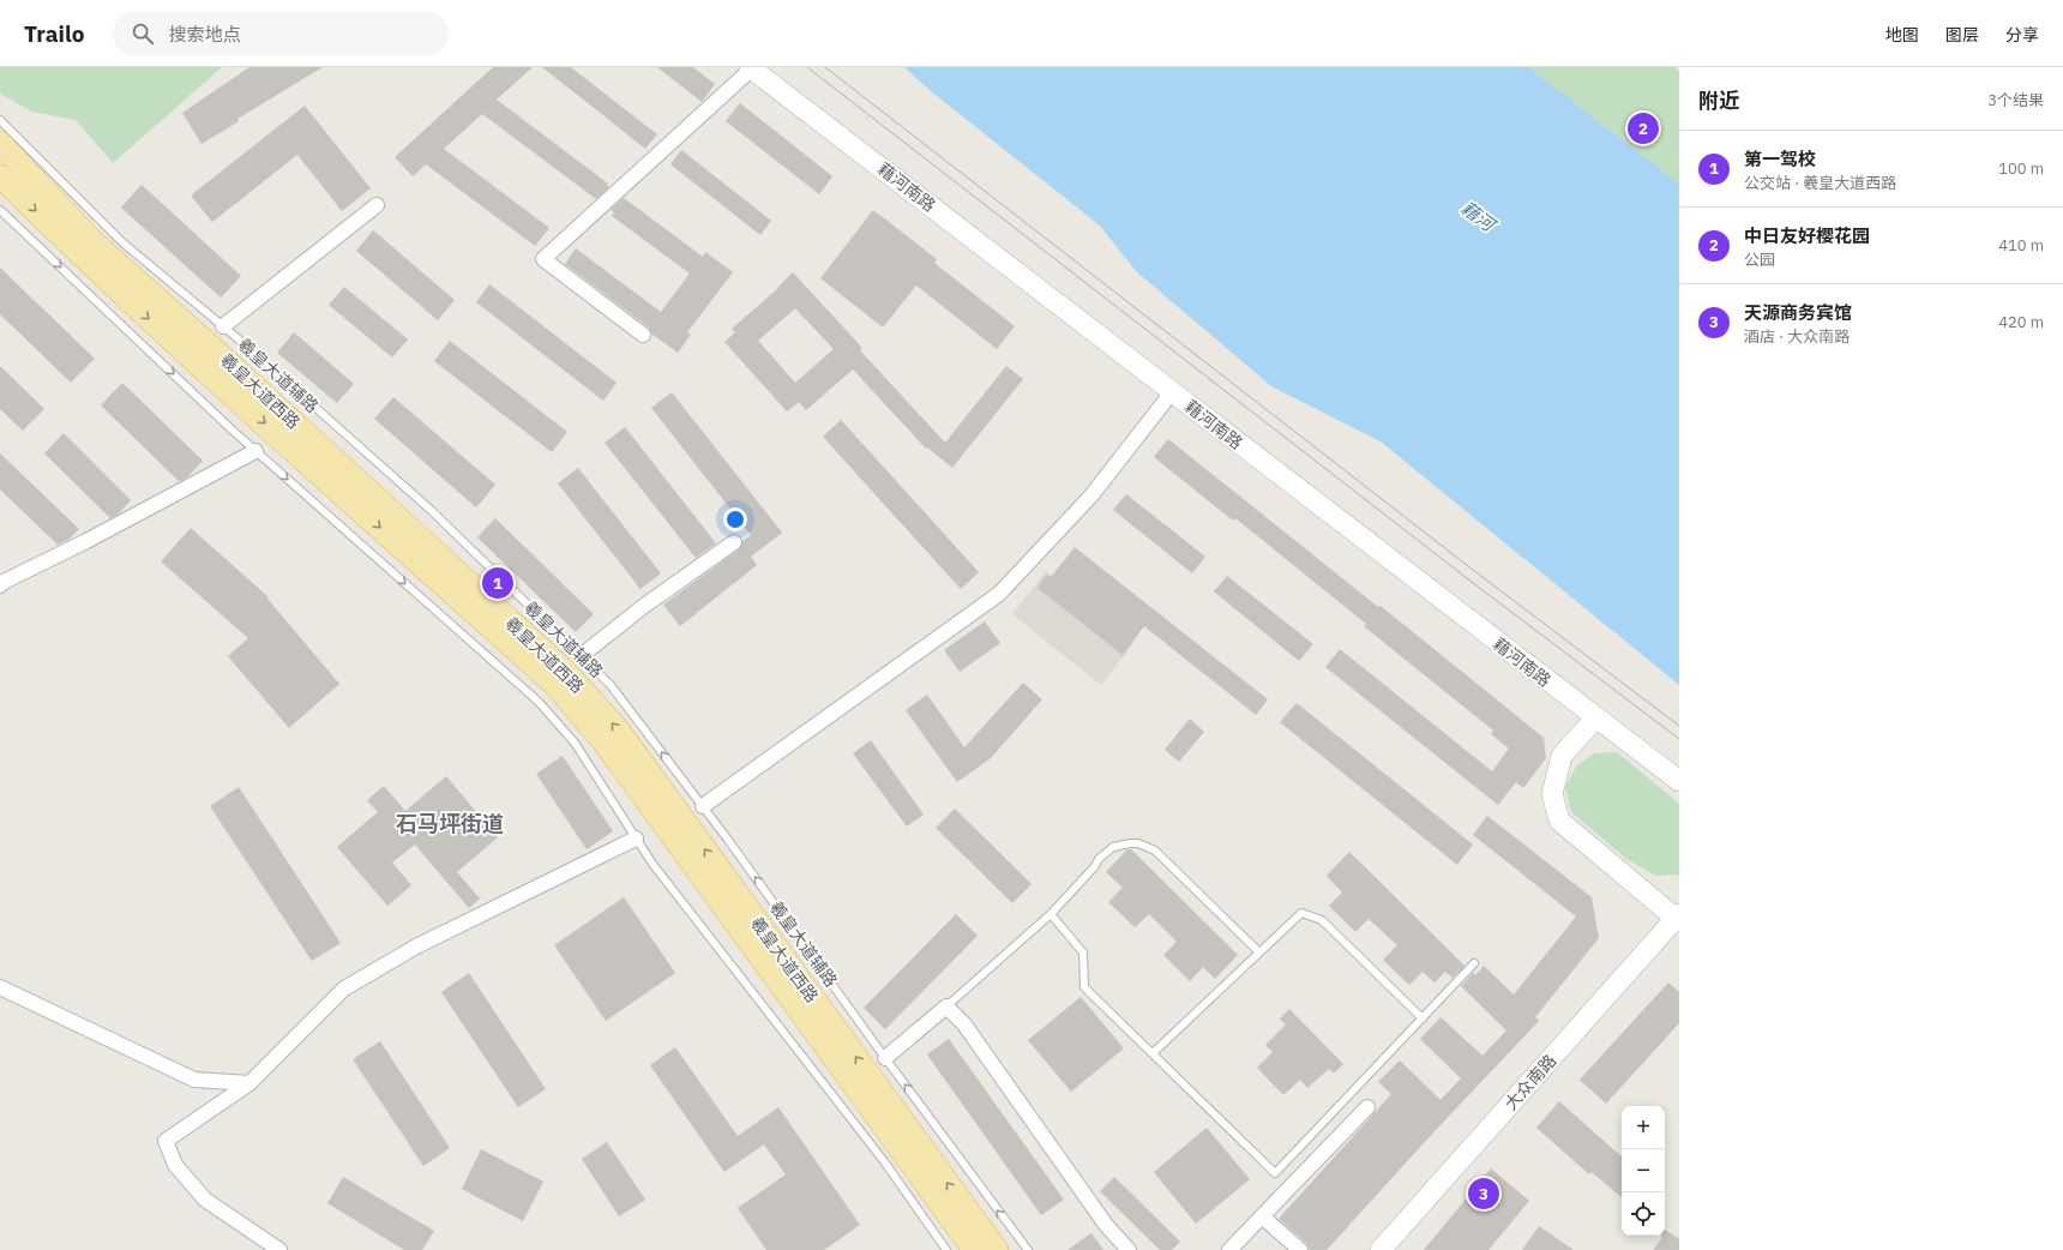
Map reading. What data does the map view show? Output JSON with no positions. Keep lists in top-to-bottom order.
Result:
{
  "streets": {
    "main road": ["藉河南路", "羲皇大道西路", "大众南路"],
    "lane": ["羲皇大道辅路"]
  },
  "districts": ["石马坪街道"],
  "water": ["藉河"],
  "page": {
    "header": "Trailo",
    "search": "搜索地点",
    "nav": ["地图", "图层", "分享"],
    "heading": ["附近", "3个结果"],
    "pins": ["2", "1", "3"],
    "list": [
      {
        "mark": "1",
        "name": "第一驾校",
        "note": "公交站 · 羲皇大道西路",
        "value": "100 m"
      },
      {
        "mark": "2",
        "name": "中日友好樱花园",
        "note": "公园",
        "value": "410 m"
      },
      {
        "mark": "3",
        "name": "天源商务宾馆",
        "note": "酒店 · 大众南路",
        "value": "420 m"
      }
    ],
    "map_buttons": ["+", "−"]
  }
}
